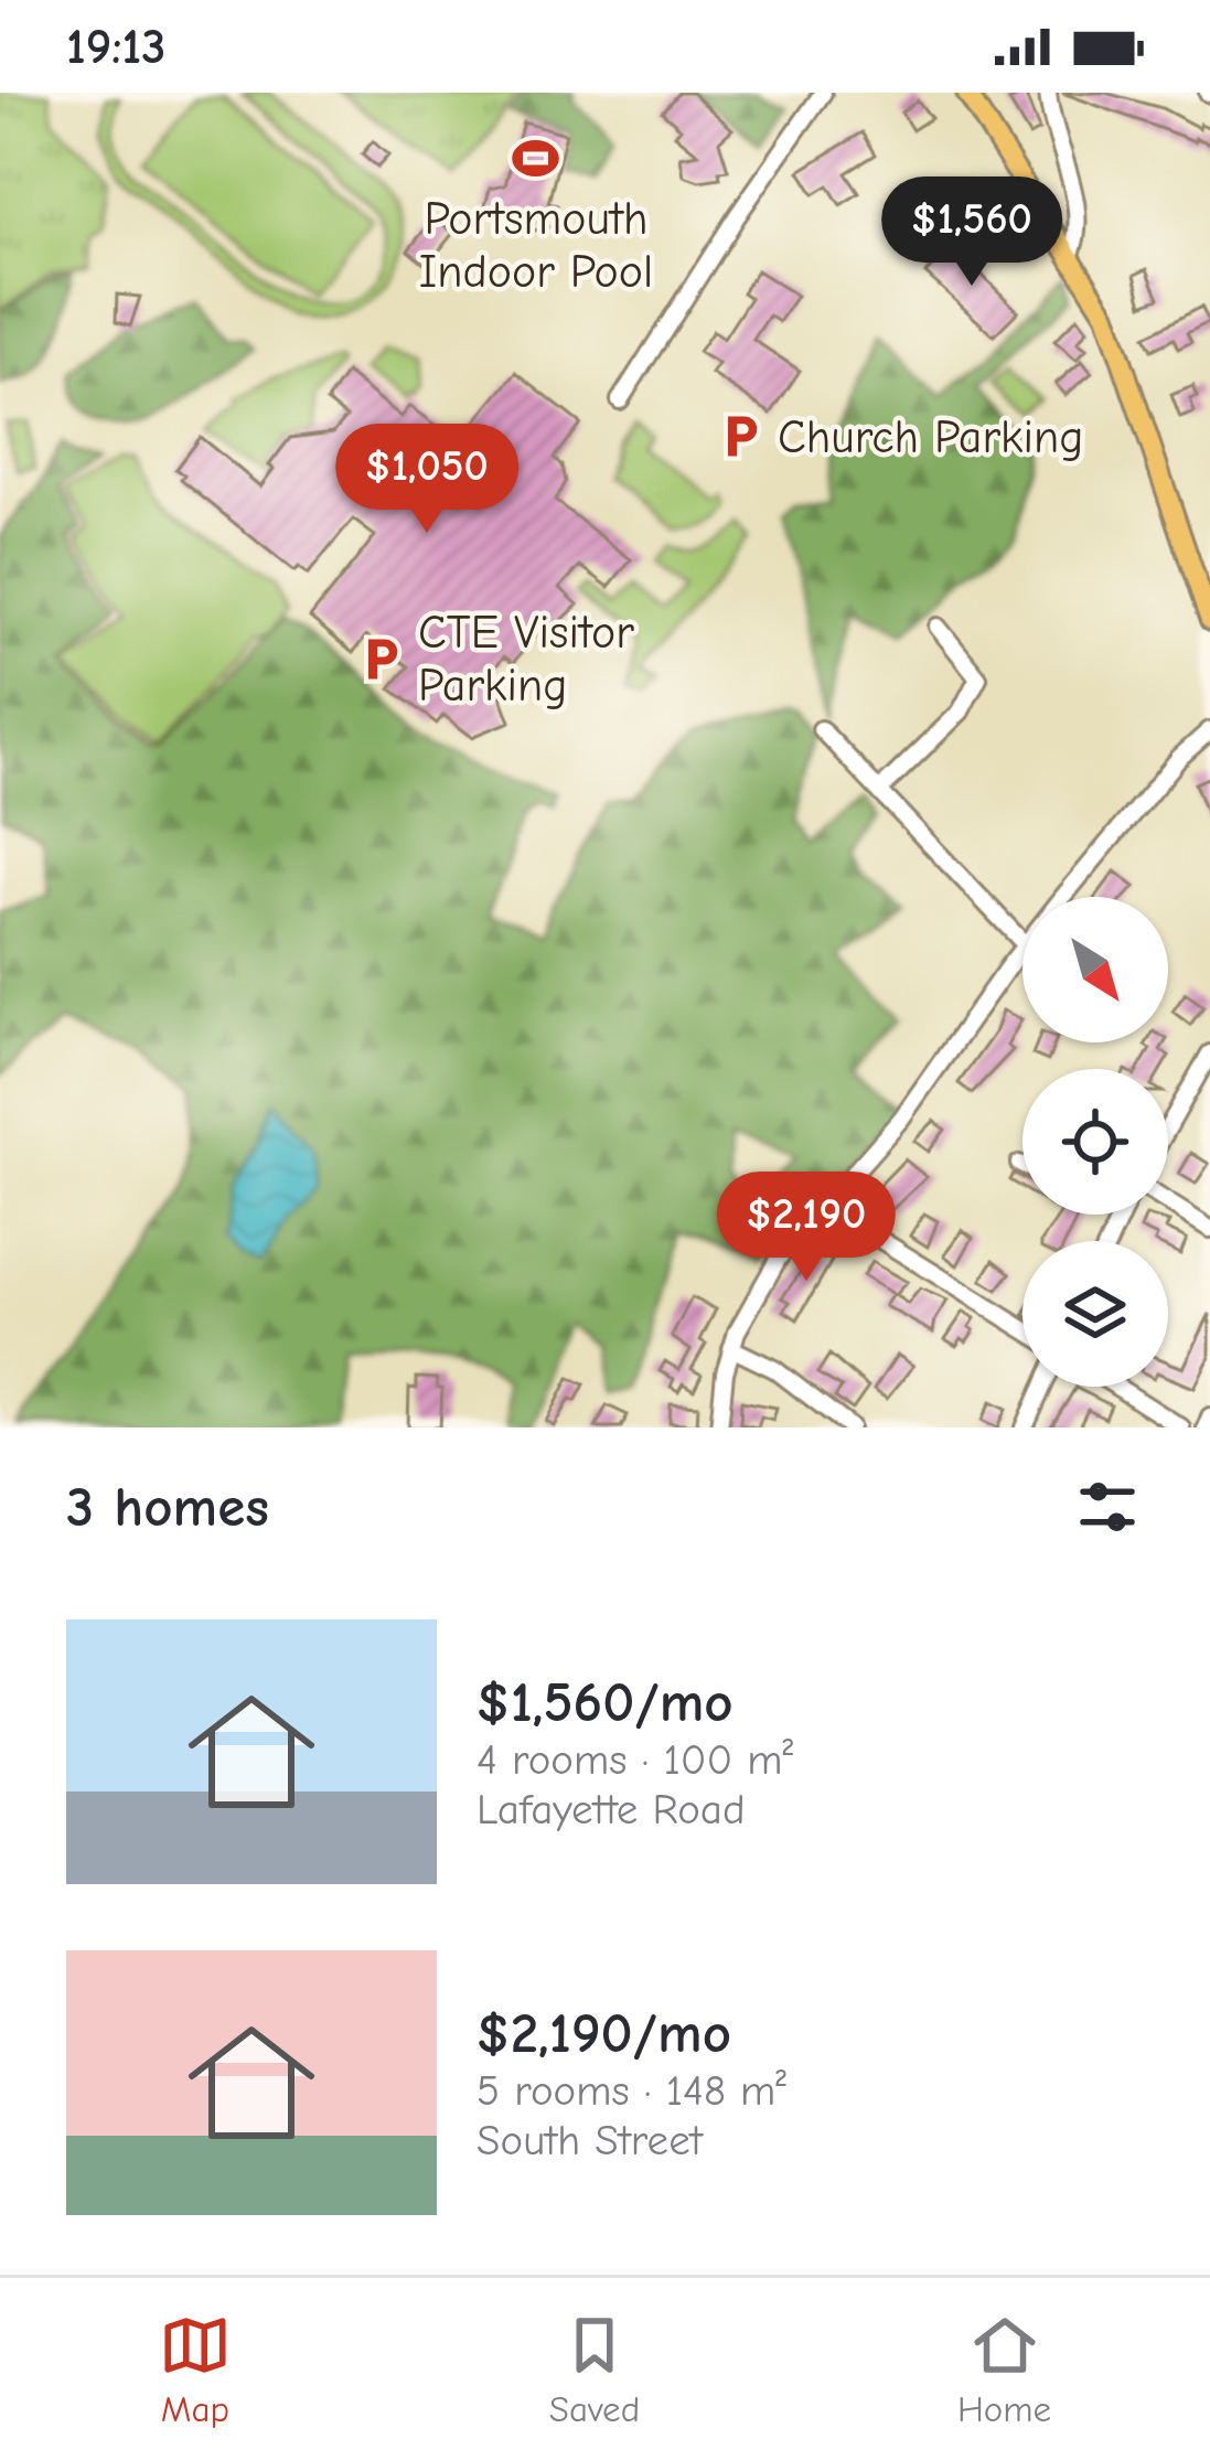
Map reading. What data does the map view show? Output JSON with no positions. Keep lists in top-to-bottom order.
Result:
{
  "places": {
    "sports": ["Portsmouth Indoor Pool"],
    "parking": ["Church Parking", "CTE Visitor Parking"]
  },
  "north": "bottom right",
  "page": {
    "status": "19:13",
    "price": ["$1,560", "$1,050", "$2,190"],
    "heading": "3 homes",
    "list": [
      {
        "name": "$1,560/mo",
        "note": "4 rooms · 100 m² · Lafayette Road"
      },
      {
        "name": "$2,190/mo",
        "note": "5 rooms · 148 m² · South Street"
      }
    ],
    "tabs": ["Map", "Saved", "Home"]
  }
}
